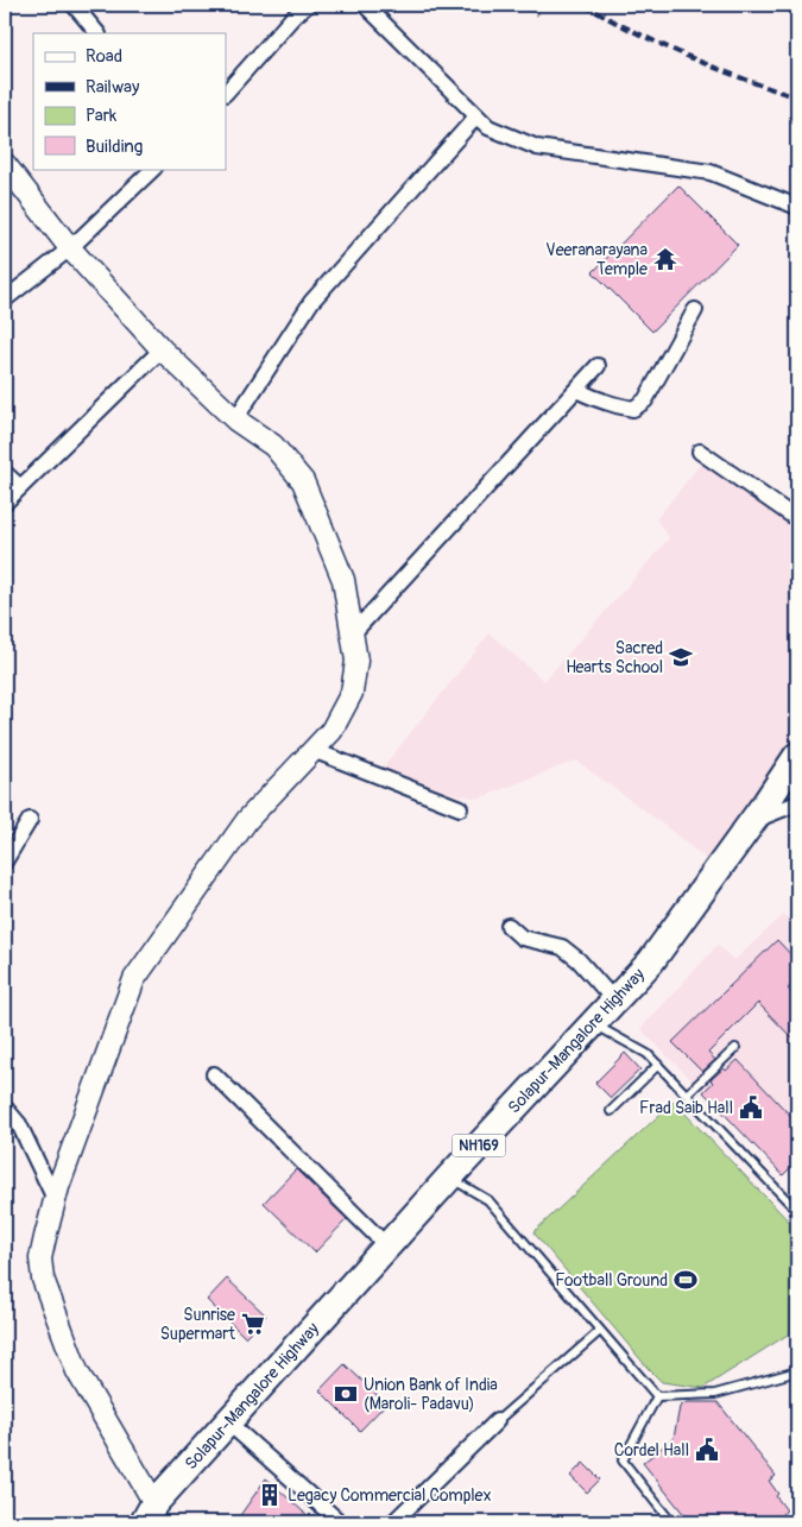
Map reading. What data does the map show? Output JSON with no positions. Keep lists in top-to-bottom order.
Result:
{
  "streets": {
    "highway": ["Solapur-Mangalore Highway", "NH169"]
  },
  "places": {
    "temple": ["Veeranarayana Temple"],
    "school or university": ["Sacred Hearts School"],
    "public building": ["Frad Saib Hall", "Cordel Hall"],
    "sports": ["Football Ground"],
    "supermarket": ["Sunrise Supermart"],
    "bank": ["Union Bank of India (Maroli- Padavu)"],
    "building": ["Legacy Commercial Complex"]
  },
  "legend": [
    "Road",
    "Railway",
    "Park",
    "Building"
  ]
}
